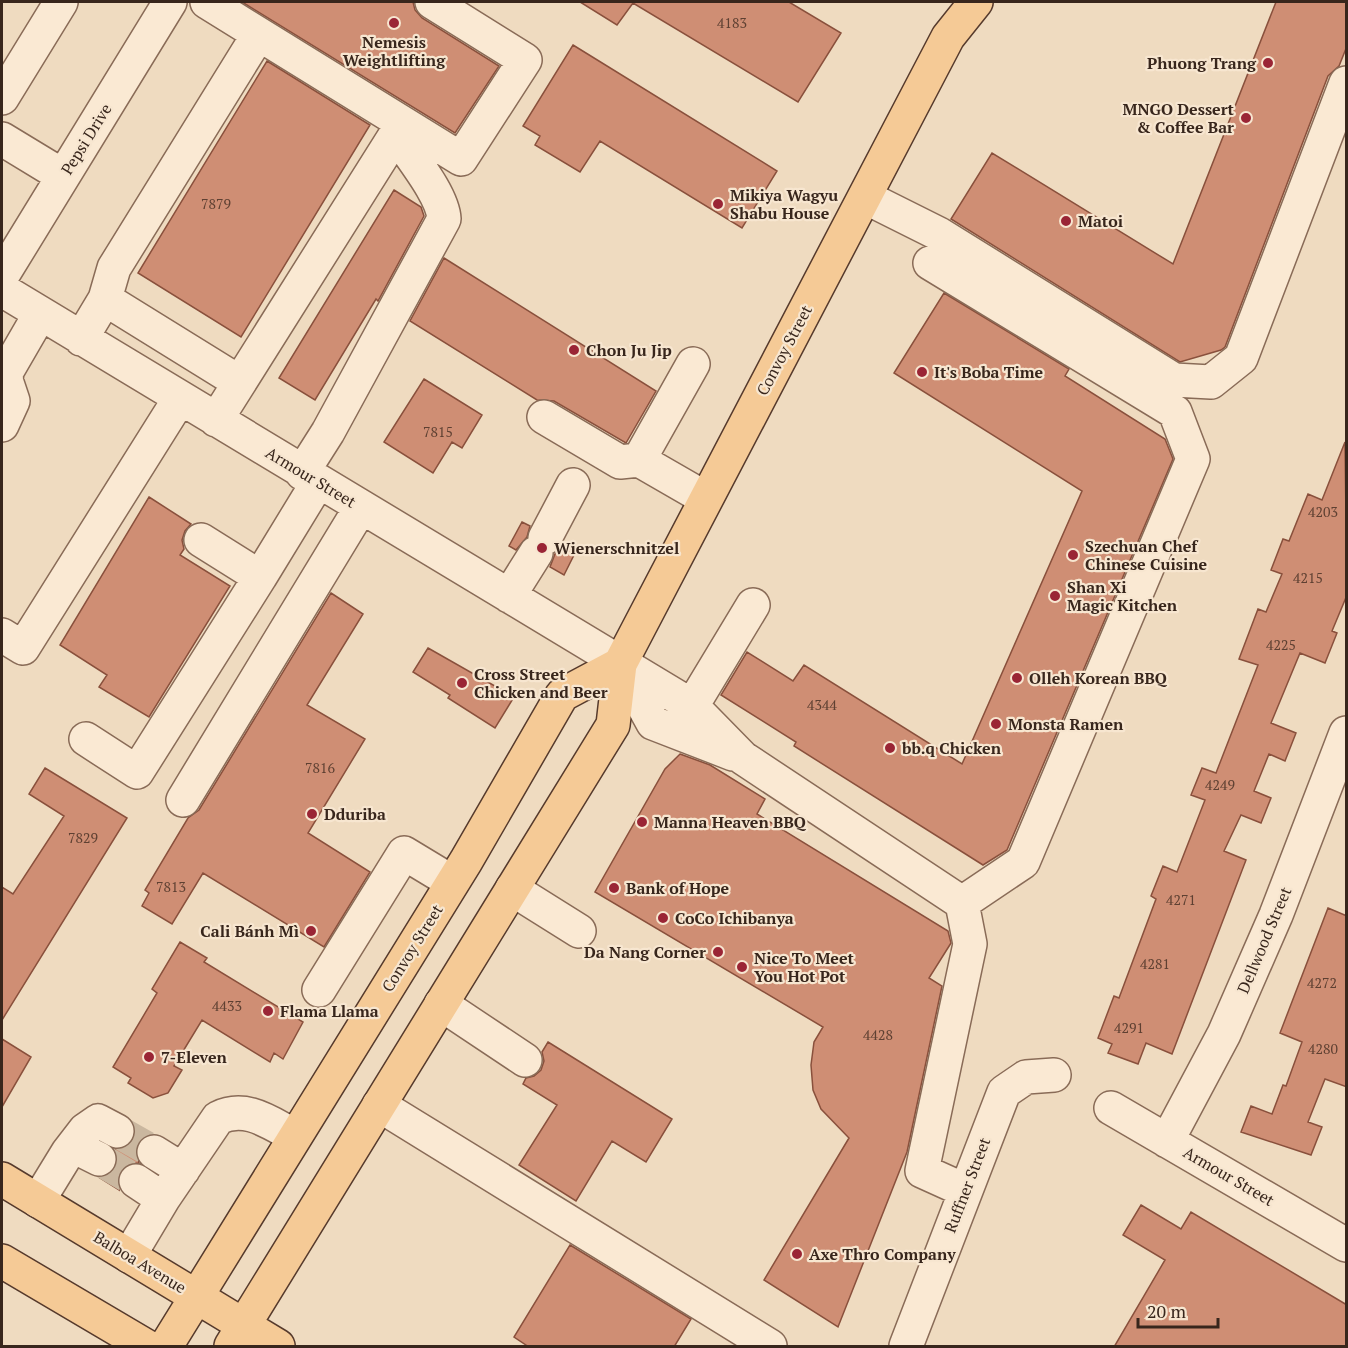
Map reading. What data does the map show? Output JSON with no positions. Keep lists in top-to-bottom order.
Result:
{
  "streets": {
    "main road": ["Convoy Street", "Balboa Avenue"],
    "street": [
      "Pepsi Drive",
      "Armour Street",
      "Dellwood Street",
      "Ruffner Street"
    ]
  },
  "crossings": [
    ["Convoy Street", "Armour Street"],
    ["Convoy Street", "Balboa Avenue"],
    ["Armour Street", "Dellwood Street"]
  ],
  "places": [
    "Nemesis Weightlifting",
    "Phuong Trang",
    "MNGO Dessert & Coffee Bar",
    "Mikiya Wagyu Shabu House",
    "Matoi",
    "Chon Ju Jip",
    "It's Boba Time",
    "Wienerschnitzel",
    "Szechuan Chef Chinese Cuisine",
    "Shan Xi Magic Kitchen",
    "Olleh Korean BBQ",
    "Cross Street Chicken and Beer",
    "Monsta Ramen",
    "bb.q Chicken",
    "Dduriba",
    "Manna Heaven BBQ",
    "Bank of Hope",
    "CoCo Ichibanya",
    "Cali Bánh Mì",
    "Da Nang Corner",
    "Nice To Meet You Hot Pot",
    "Flama Llama",
    "7-Eleven",
    "Axe Thro Company"
  ],
  "house_numbers": [
    "4183",
    "7879",
    "7815",
    "4203",
    "4215",
    "4225",
    "4344",
    "7816",
    "4249",
    "7829",
    "7813",
    "4271",
    "4281",
    "4272",
    "4433",
    "4291",
    "4428",
    "4280"
  ],
  "scale_bar": "20 m"
}
